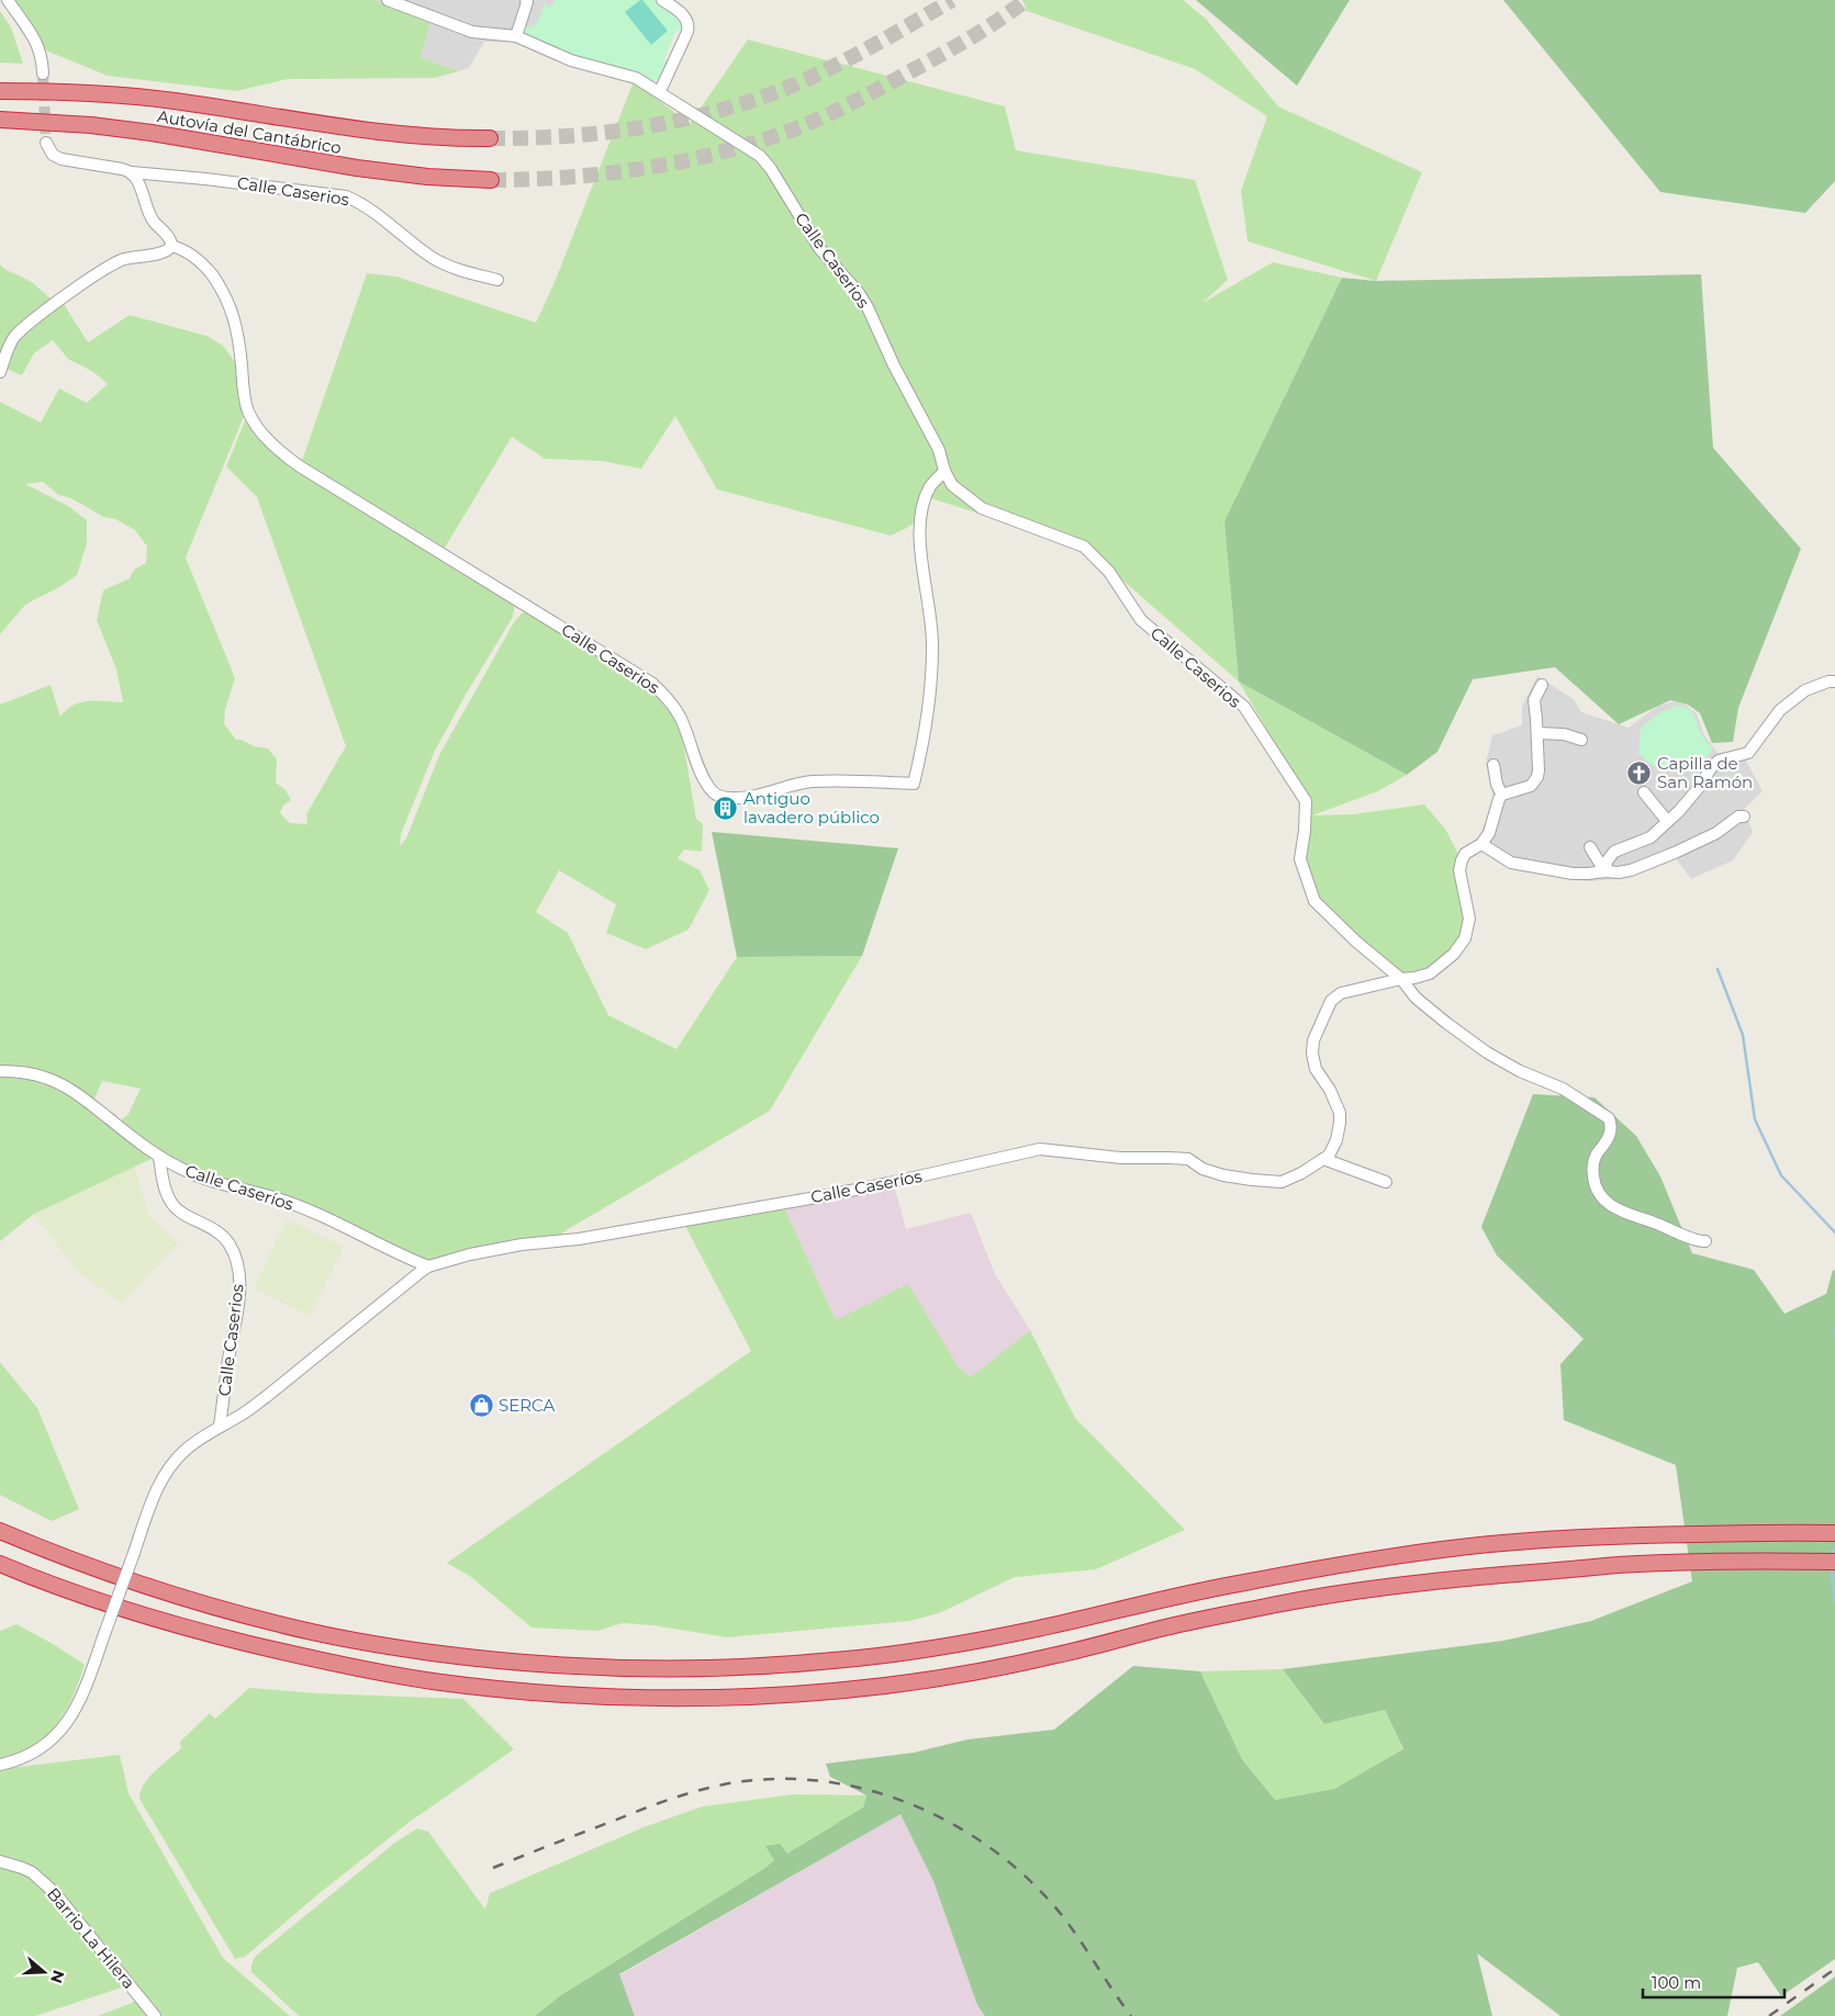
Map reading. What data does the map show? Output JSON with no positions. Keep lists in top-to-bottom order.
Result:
{
  "streets": {
    "highway": ["Autovía del Cantábrico"],
    "street": ["Calle Caserios", "Calle Caseríos", "Barrio La Hilera"]
  },
  "crossings": [
    ["Calle Caserios", "Calle Caseríos"]
  ],
  "places": {
    "church": ["Capilla de San Ramón"],
    "building": ["Antiguo lavadero público"],
    "shop": ["SERCA"]
  },
  "scale_bar": "100 m",
  "north": "right"
}
